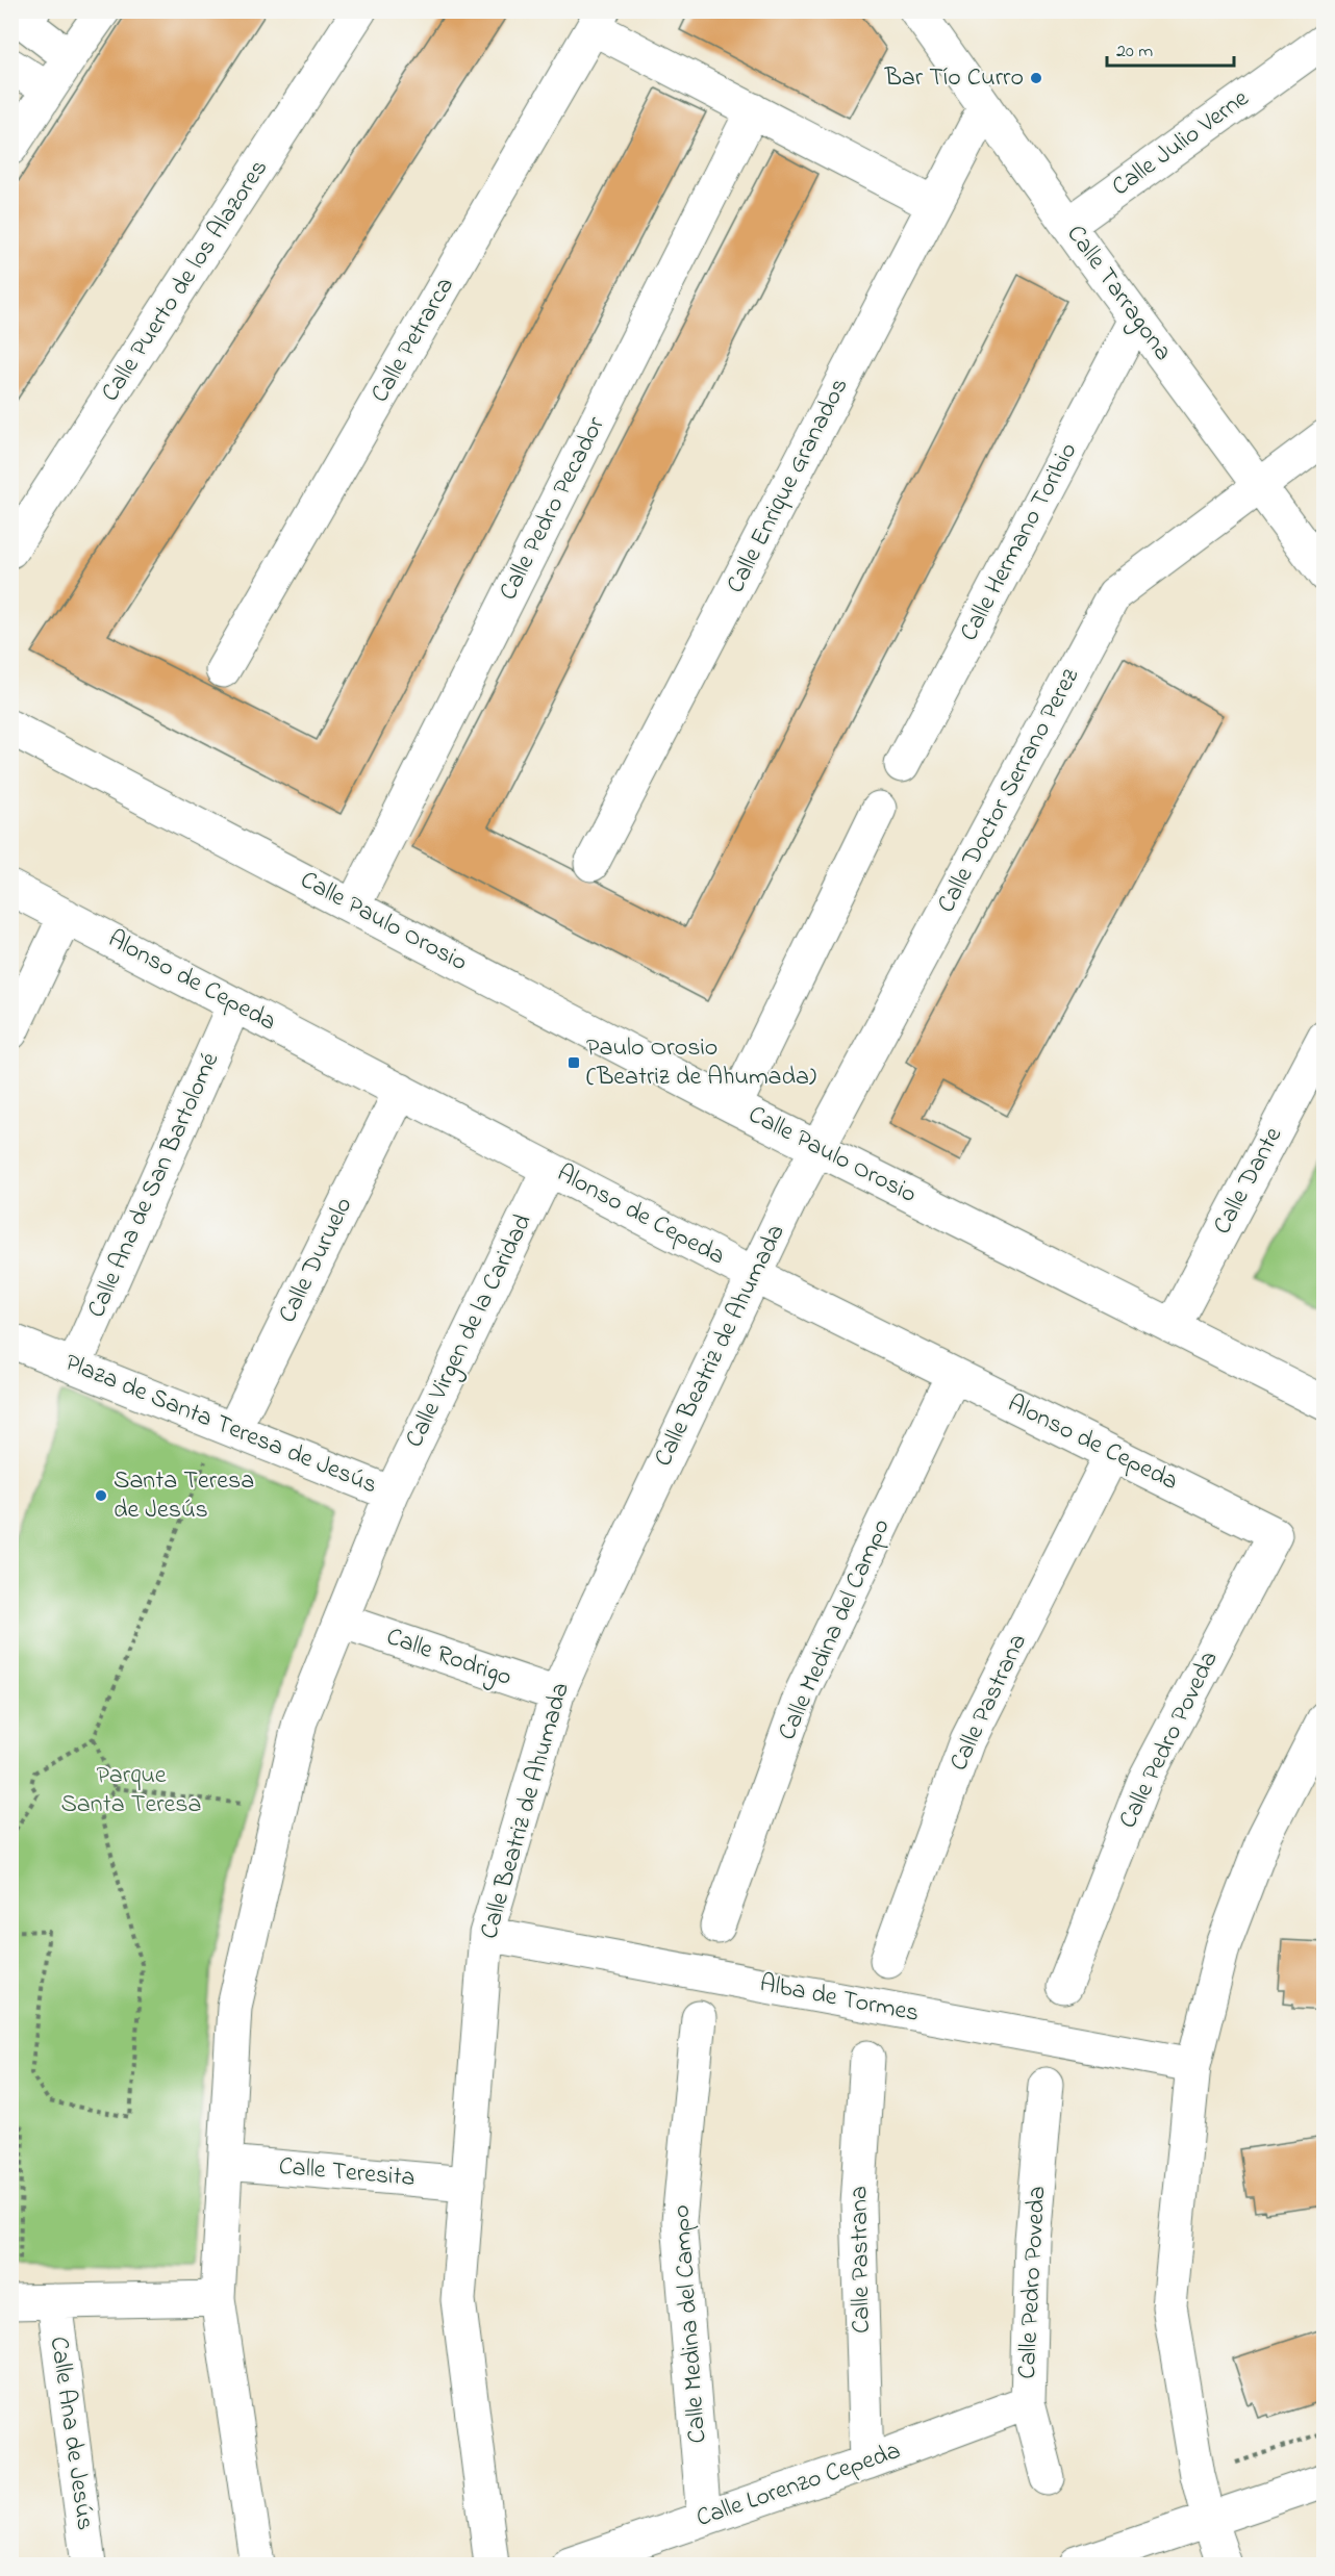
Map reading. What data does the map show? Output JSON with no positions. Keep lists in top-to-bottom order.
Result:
{
  "streets": {
    "street": [
      "Calle Julio Verne",
      "Calle Puerto de los Alazores",
      "Calle Tarragona",
      "Calle Petrarca",
      "Calle Enrique Granados",
      "Calle Pedro Pecador",
      "Calle Hermano Toribio",
      "Calle Doctor Serrano Perez",
      "Calle Paulo Orosio",
      "Alonso de Cepeda",
      "Calle Dante",
      "Calle Ana de San Bartolomé",
      "Calle Duruelo",
      "Calle Virgen de la Caridad",
      "Calle Beatriz de Ahumada",
      "Plaza de Santa Teresa de Jesús",
      "Calle Medina del Campo",
      "Calle Rodrigo",
      "Calle Pastrana",
      "Calle Pedro Poveda",
      "Alba de Tormes",
      "Calle Teresita",
      "Calle Ana de Jesús",
      "Calle Lorenzo Cepeda"
    ]
  },
  "crossings": [
    ["Calle Julio Verne", "Calle Tarragona"],
    ["Calle Tarragona", "Calle Enrique Granados"],
    ["Calle Tarragona", "Calle Hermano Toribio"],
    ["Calle Tarragona", "Calle Doctor Serrano Perez"],
    ["Calle Pedro Pecador", "Calle Paulo Orosio"],
    ["Calle Doctor Serrano Perez", "Calle Paulo Orosio"],
    ["Calle Doctor Serrano Perez", "Calle Beatriz de Ahumada"],
    ["Calle Paulo Orosio", "Calle Dante"],
    ["Calle Paulo Orosio", "Calle Beatriz de Ahumada"],
    ["Alonso de Cepeda", "Calle Ana de San Bartolomé"],
    ["Alonso de Cepeda", "Calle Duruelo"],
    ["Alonso de Cepeda", "Calle Virgen de la Caridad"],
    ["Alonso de Cepeda", "Calle Beatriz de Ahumada"],
    ["Alonso de Cepeda", "Calle Medina del Campo"],
    ["Alonso de Cepeda", "Calle Pastrana"],
    ["Alonso de Cepeda", "Calle Pedro Poveda"],
    ["Calle Ana de San Bartolomé", "Plaza de Santa Teresa de Jesús"],
    ["Calle Duruelo", "Plaza de Santa Teresa de Jesús"],
    ["Calle Virgen de la Caridad", "Plaza de Santa Teresa de Jesús"],
    ["Calle Beatriz de Ahumada", "Calle Rodrigo"],
    ["Calle Beatriz de Ahumada", "Alba de Tormes"],
    ["Calle Beatriz de Ahumada", "Calle Teresita"],
    ["Plaza de Santa Teresa de Jesús", "Calle Rodrigo"],
    ["Plaza de Santa Teresa de Jesús", "Calle Teresita"],
    ["Calle Medina del Campo", "Calle Lorenzo Cepeda"],
    ["Calle Pastrana", "Calle Lorenzo Cepeda"],
    ["Calle Pedro Poveda", "Calle Lorenzo Cepeda"]
  ],
  "parks": ["Parque Santa Teresa"],
  "places": {
    "other": ["Bar Tío Curro", "Santa Teresa de Jesús"],
    "transit": ["Paulo Orosio (Beatriz de Ahumada)"]
  },
  "scale_bar": "20 m"
}
